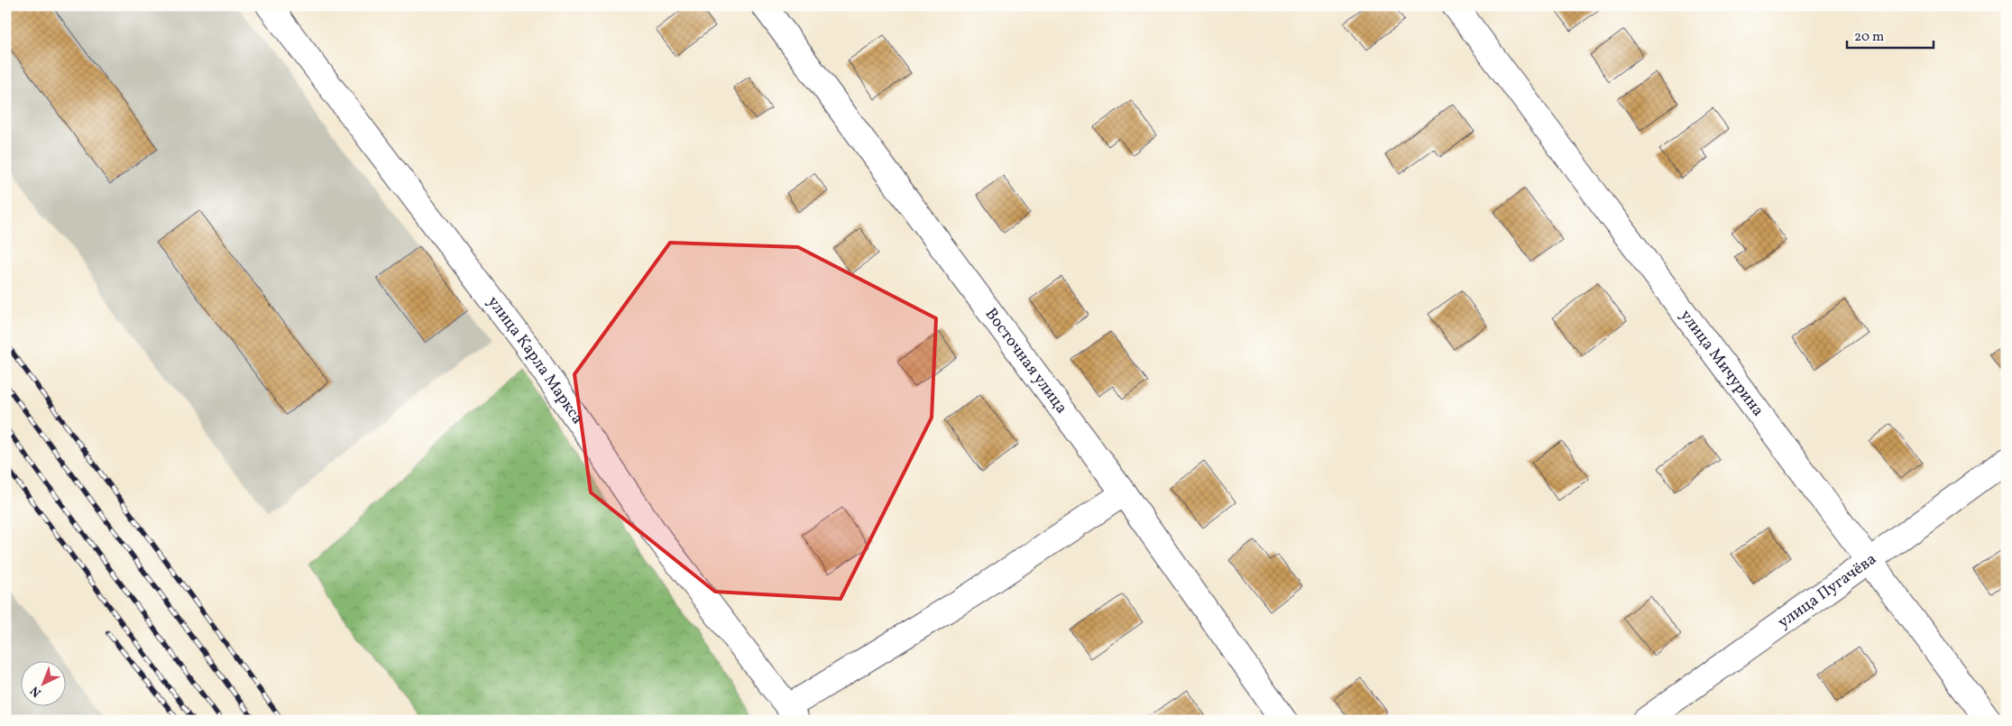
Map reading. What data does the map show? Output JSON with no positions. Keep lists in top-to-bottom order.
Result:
{
  "streets": {
    "street": [
      "улица Карла Маркса",
      "Восточная улица",
      "улица Мичурина",
      "улица Пугачёва"
    ]
  },
  "crossings": [
    ["улица Мичурина", "улица Пугачёва"]
  ],
  "scale_bar": "20 m",
  "north": "bottom left"
}
